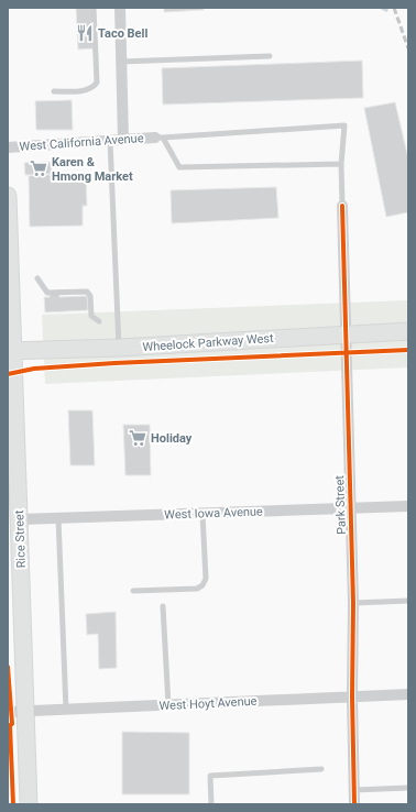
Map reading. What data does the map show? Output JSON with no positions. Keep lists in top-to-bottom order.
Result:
{
  "streets": {
    "main road": ["Wheelock Parkway West", "Rice Street"],
    "street": [
      "West California Avenue",
      "Park Street",
      "West Iowa Avenue",
      "West Hoyt Avenue"
    ]
  },
  "crossings": [
    ["West California Avenue", "Park Street"],
    ["Wheelock Parkway West", "Park Street"],
    ["Wheelock Parkway West", "Rice Street"],
    ["Park Street", "West Iowa Avenue"],
    ["Park Street", "West Hoyt Avenue"],
    ["West Iowa Avenue", "Rice Street"],
    ["Rice Street", "West Hoyt Avenue"]
  ],
  "places": {
    "restaurant": ["Taco Bell"],
    "supermarket": ["Karen & Hmong Market", "Holiday"]
  }
}
